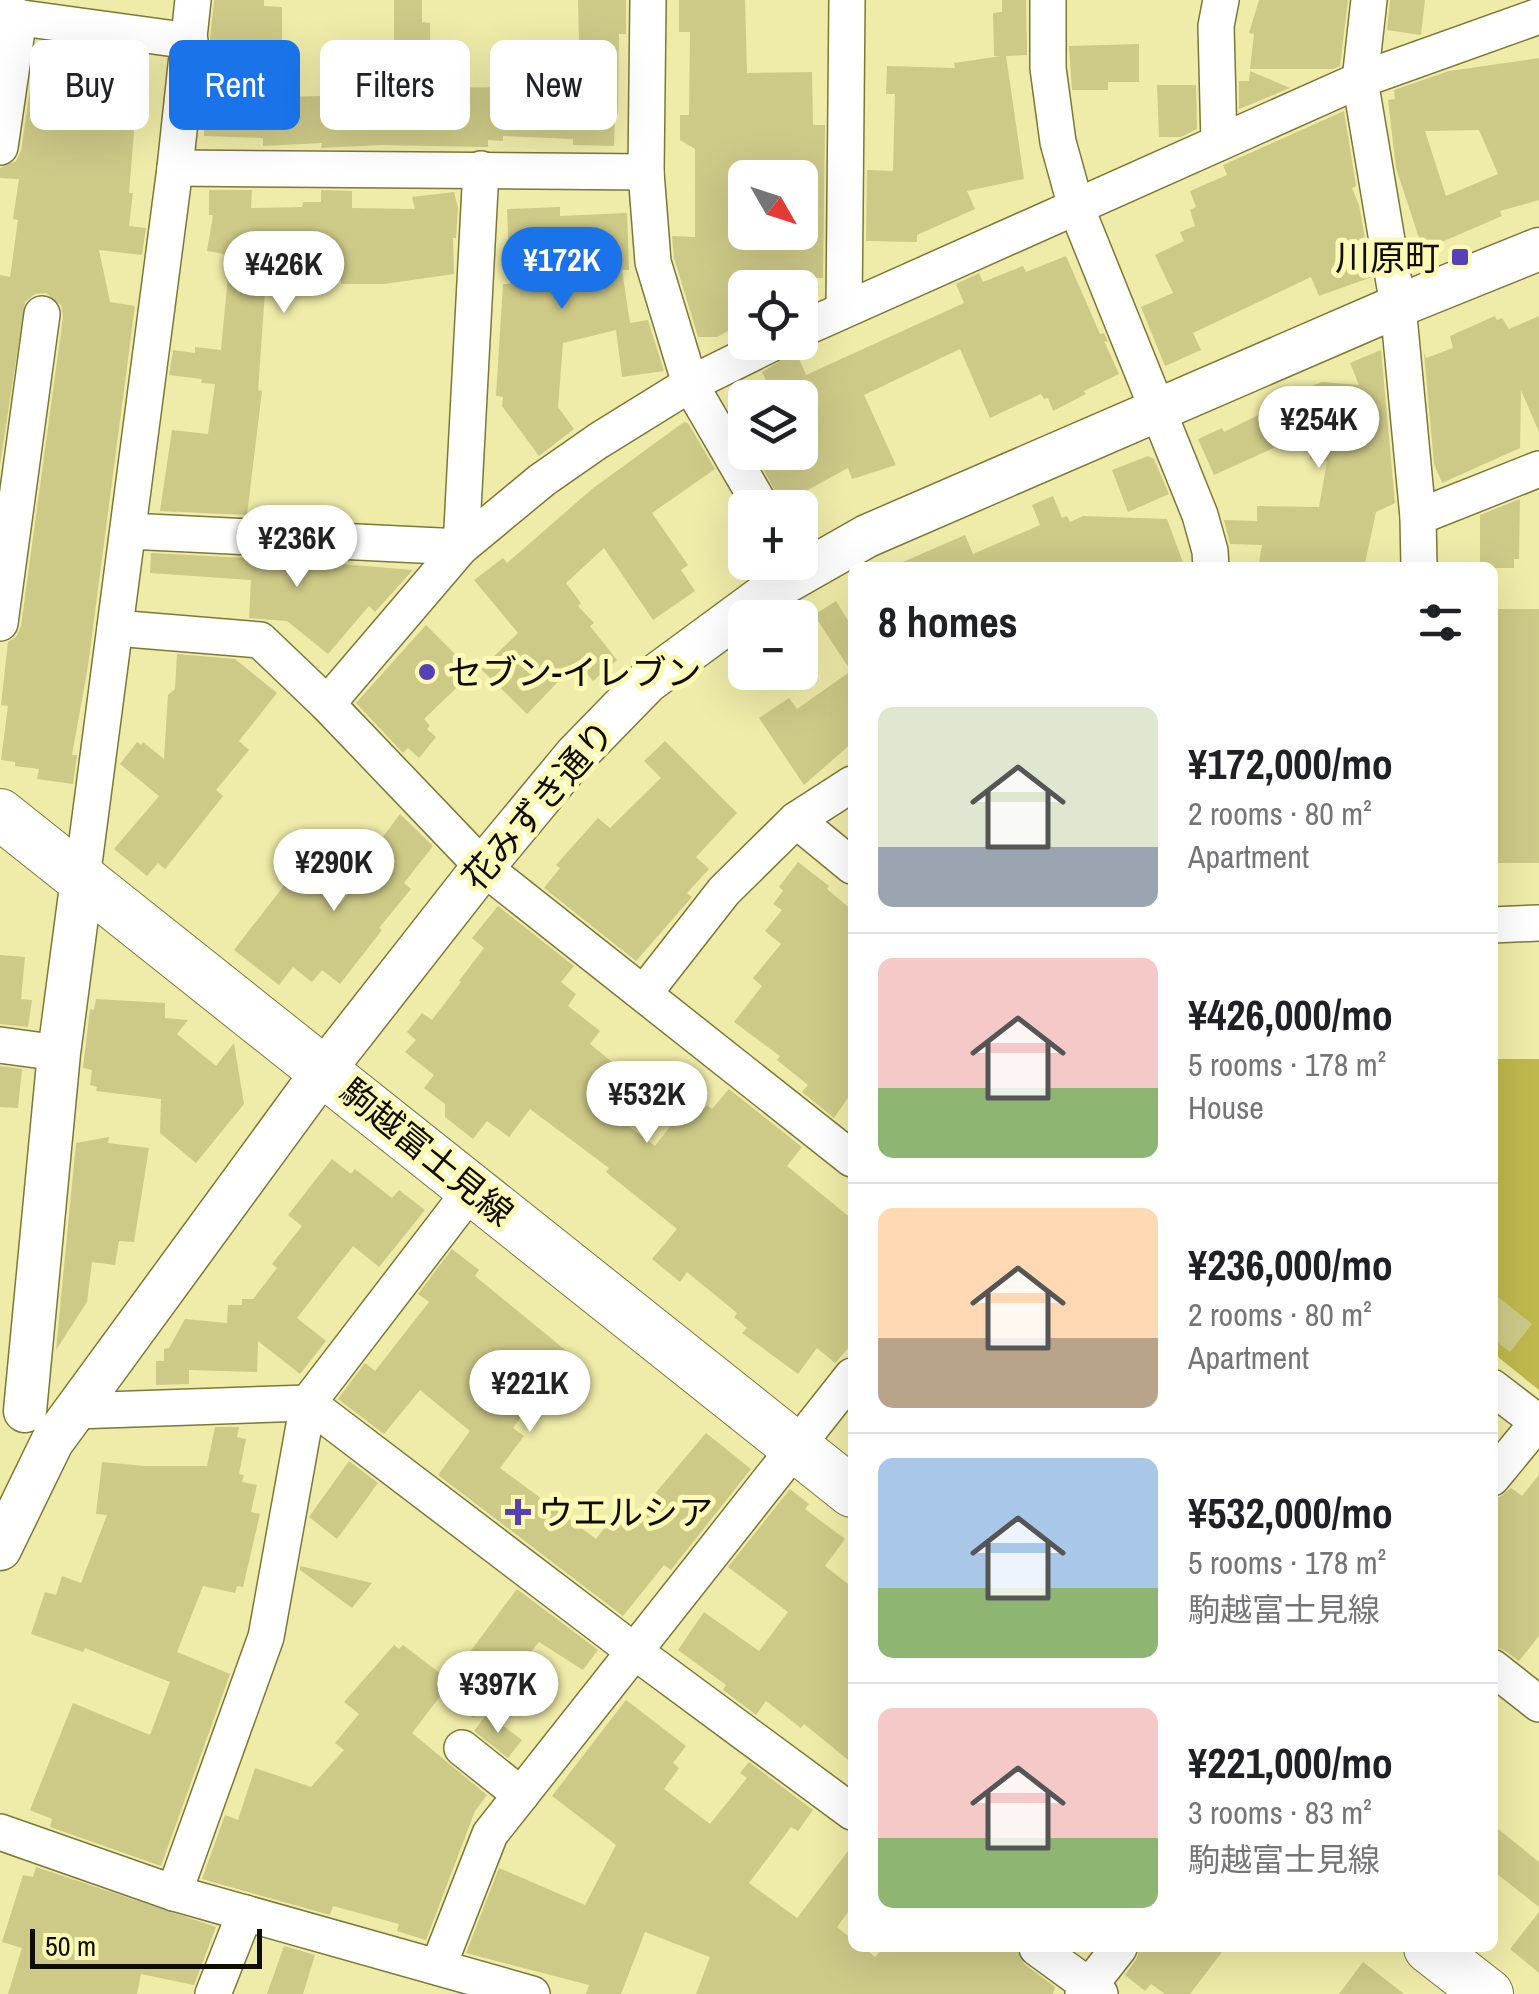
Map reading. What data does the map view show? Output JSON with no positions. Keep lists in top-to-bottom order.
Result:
{
  "streets": {
    "main road": ["駒越富士見線"],
    "street": ["花みずき通り"]
  },
  "crossings": [
    ["花みずき通り", "駒越富士見線"]
  ],
  "places": {
    "transit": ["川原町"],
    "other": ["セブン-イレブン"],
    "health": ["ウエルシア"]
  },
  "scale_bar": "50 m",
  "north": "bottom right",
  "page": {
    "chip": [
      "Buy",
      "Rent",
      "Filters",
      "New"
    ],
    "map_buttons": ["+", "−"],
    "price": [
      "¥172K",
      "¥426K",
      "¥254K",
      "¥236K",
      "¥290K",
      "¥532K",
      "¥221K",
      "¥397K"
    ],
    "heading": "8 homes",
    "list": [
      {
        "name": "¥172,000/mo",
        "note": "2 rooms · 80 m² · Apartment"
      },
      {
        "name": "¥426,000/mo",
        "note": "5 rooms · 178 m² · House"
      },
      {
        "name": "¥236,000/mo",
        "note": "2 rooms · 80 m² · Apartment"
      },
      {
        "name": "¥532,000/mo",
        "note": "5 rooms · 178 m² · 駒越富士見線"
      },
      {
        "name": "¥221,000/mo",
        "note": "3 rooms · 83 m² · 駒越富士見線"
      }
    ],
    "scale": "50 m"
  }
}
